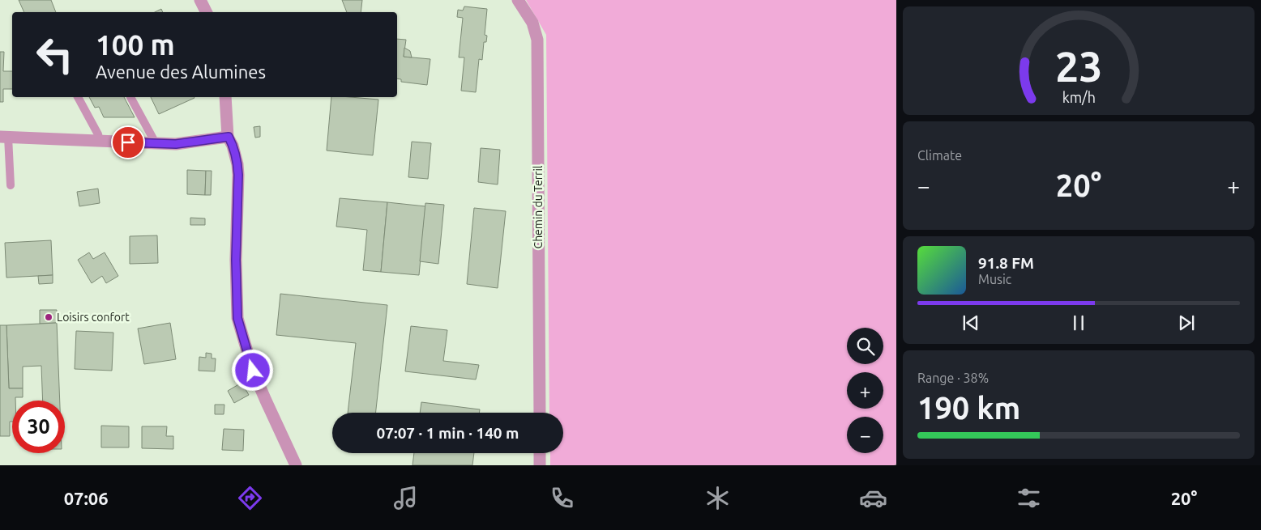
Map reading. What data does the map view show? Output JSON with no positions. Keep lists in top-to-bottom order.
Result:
{
  "streets": {
    "street": ["Chemin du Terril"]
  },
  "places": ["Loisirs confort"],
  "page": {
    "turn": ["100 m", "Avenue des Alumines"],
    "tile": [
      "Climate",
      ["Range · 38%", "190 km"]
    ],
    "heat": ["−", "20°", "+"],
    "song": ["91.8 FM", "Music"],
    "map_buttons": ["+", "−"],
    "limit": "30",
    "trip": "07:07 · 1 min · 140 m",
    "tabs": ["07:06", "20°"],
    "gauge": ["23", "km/h"]
  }
}
